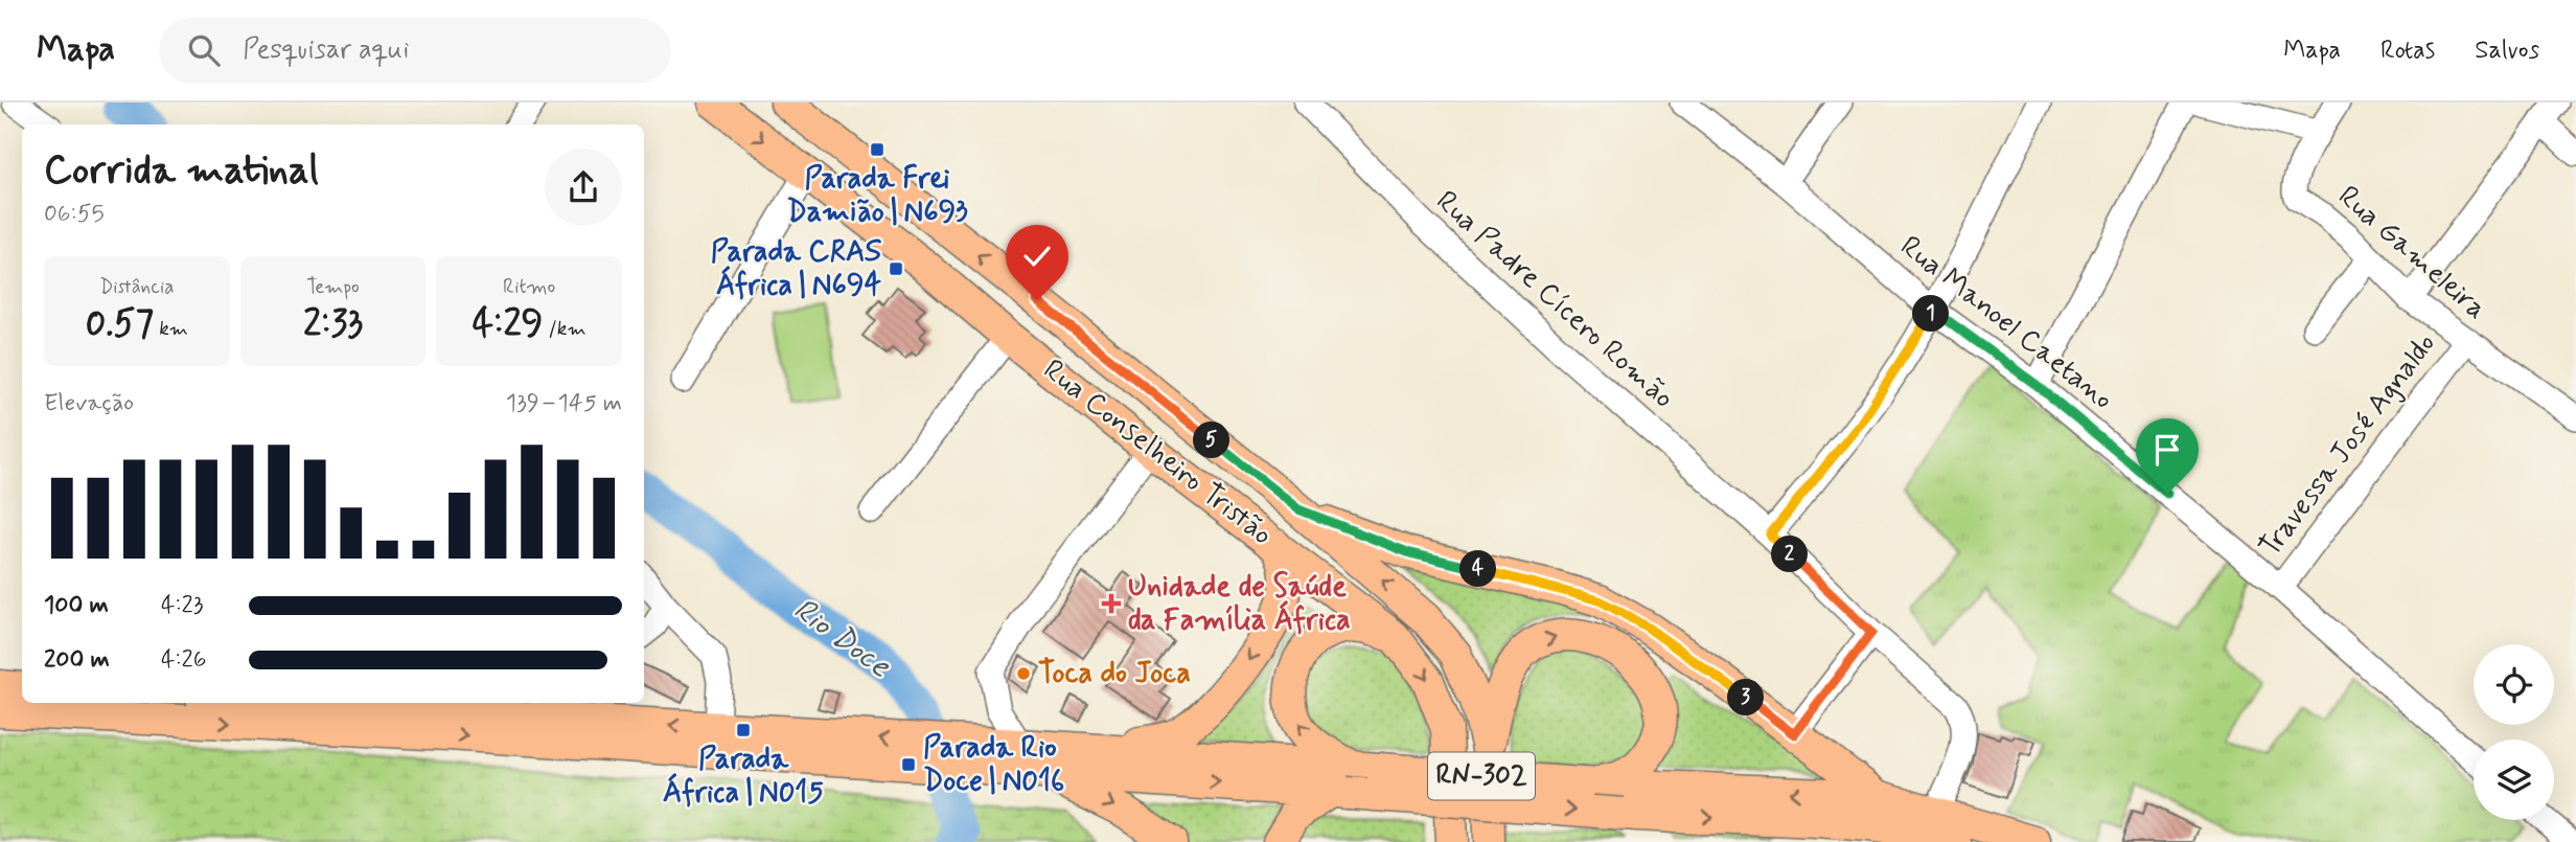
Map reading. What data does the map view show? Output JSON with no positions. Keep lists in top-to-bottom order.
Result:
{
  "streets": {
    "main road": ["Rua Conselheiro Tristão", "RN-302"],
    "street": [
      "Rua Gameleira",
      "Rua Padre Cícero Romão",
      "Rua Manoel Caetano",
      "Travessa José Agnaldo"
    ]
  },
  "crossings": [
    ["Rua Gameleira", "Travessa José Agnaldo"],
    ["Rua Padre Cícero Romão", "RN-302"],
    ["Rua Manoel Caetano", "Travessa José Agnaldo"]
  ],
  "water": ["Rio Doce"],
  "places": {
    "transit": [
      "Parada Frei Damião | N693",
      "Parada CRAS África | N694",
      "Parada África | N015",
      "Parada Rio Doce | N016"
    ],
    "health": ["Unidade de Saúde da Família África"],
    "other": ["Toca do Joca"]
  },
  "page": {
    "header": "Mapa",
    "search": "Pesquisar aqui",
    "nav": ["Mapa", "Rotas", "Salvos"],
    "heading": ["Corrida matinal", "06:55"],
    "stats": [
      ["Distância", "0.57 km"],
      ["Tempo", "2:33"],
      ["Ritmo", "4:29 /km"]
    ],
    "pins": [
      "1",
      "5",
      "2",
      "4",
      "3"
    ],
    "chart": ["Elevação", "139–145 m"],
    "list": [
      {
        "name": "100 m",
        "note": "4:23"
      },
      {
        "name": "200 m",
        "note": "4:26"
      }
    ]
  }
}
